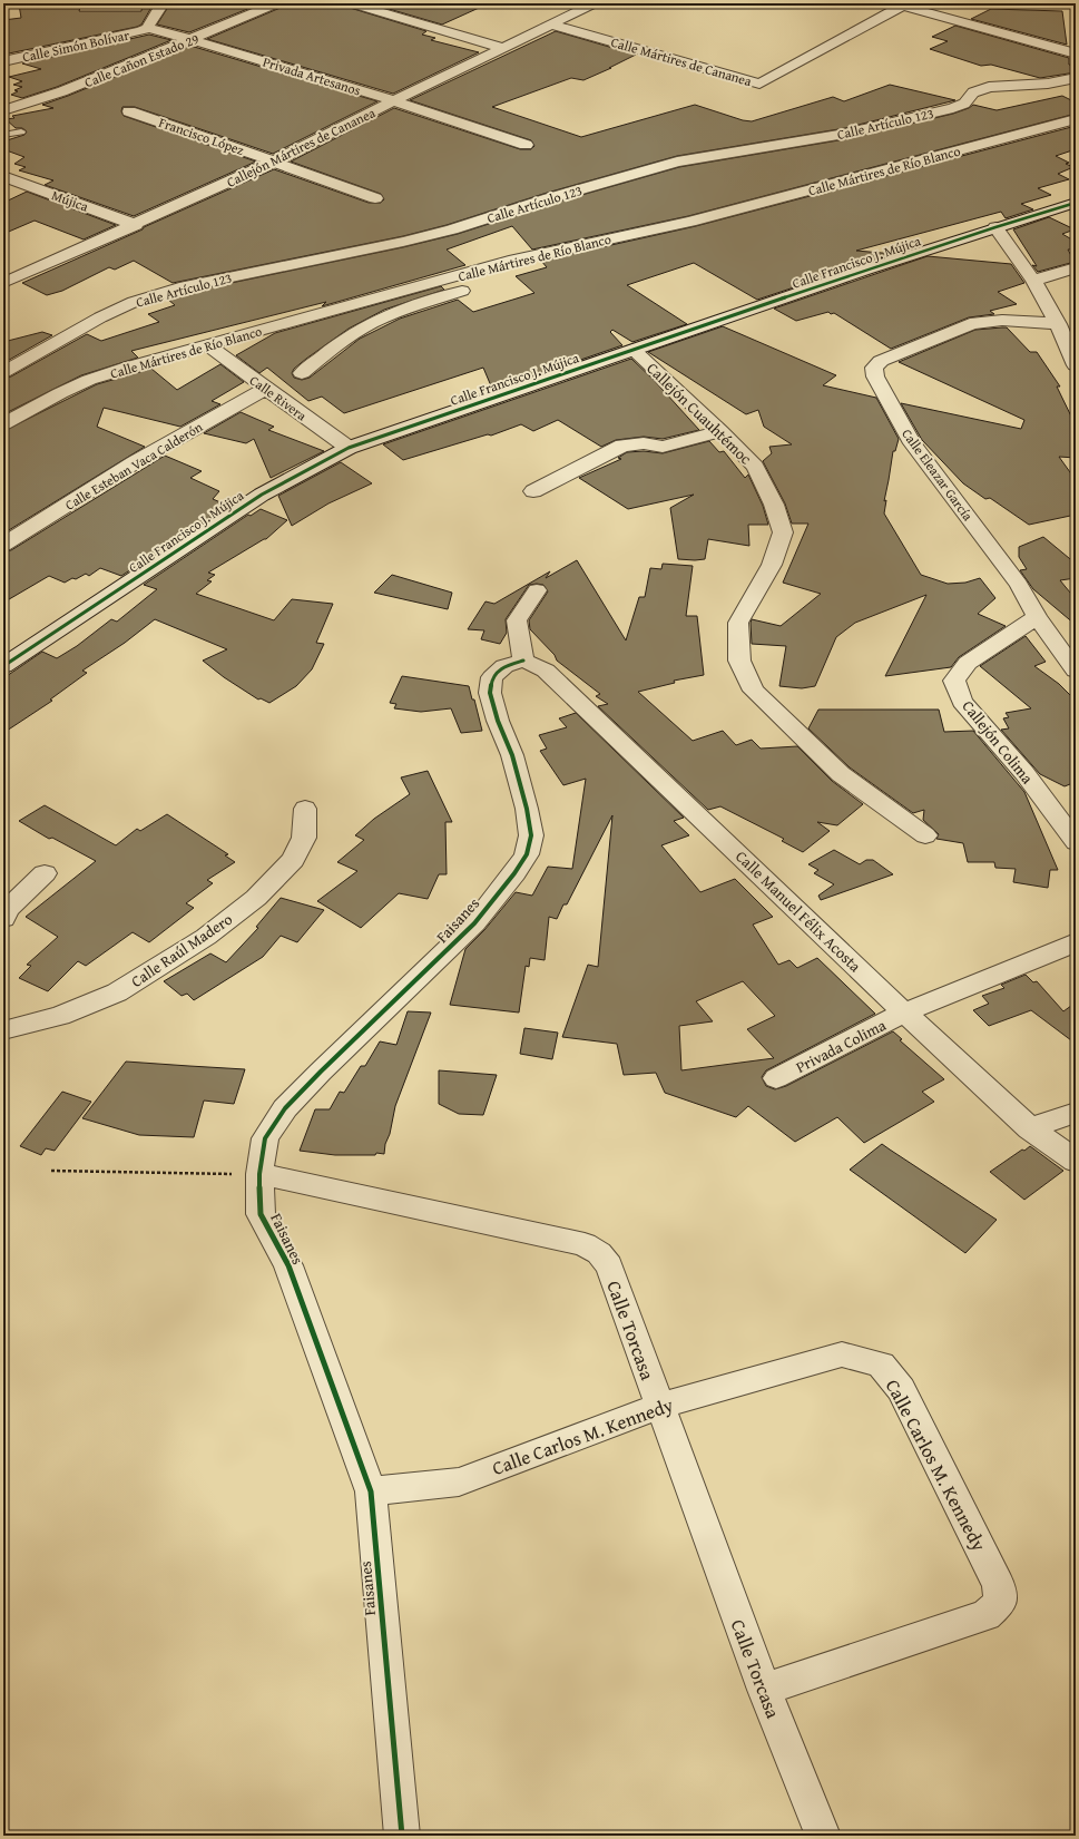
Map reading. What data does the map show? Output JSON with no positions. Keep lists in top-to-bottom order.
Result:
{
  "streets": {
    "street": [
      "Calle Simón Bolívar",
      "Calle Cañon Estado 29",
      "Calle Mártires de Cananea",
      "Privada Artesanos",
      "Calle Artículo 123",
      "Francisco López",
      "Callejón Mártires de Cananea",
      "Calle Mártires de Río Blanco",
      "Mújica",
      "Calle Francisco J. Mújica",
      "Calle Rivera",
      "Callejón Cuauhtémoc",
      "Calle Esteban Vaca Calderón",
      "Calle Eleazar García",
      "Callejón Colima",
      "Calle Manuel Félix Acosta",
      "Faisanes",
      "Calle Raúl Madero",
      "Privada Colima",
      "Calle Torcasa",
      "Calle Carlos M. Kennedy"
    ]
  },
  "crossings": [
    ["Calle Simón Bolívar", "Privada Artesanos"],
    ["Calle Cañon Estado 29", "Privada Artesanos"],
    ["Calle Mártires de Cananea", "Callejón Mártires de Cananea"],
    ["Privada Artesanos", "Callejón Mártires de Cananea"],
    ["Francisco López", "Callejón Mártires de Cananea"],
    ["Callejón Mártires de Cananea", "Mújica"],
    ["Calle Mártires de Río Blanco", "Calle Rivera"],
    ["Calle Francisco J. Mújica", "Calle Rivera"],
    ["Calle Francisco J. Mújica", "Callejón Cuauhtémoc"],
    ["Calle Rivera", "Calle Esteban Vaca Calderón"],
    ["Calle Eleazar García", "Callejón Colima"],
    ["Calle Manuel Félix Acosta", "Faisanes"],
    ["Calle Manuel Félix Acosta", "Privada Colima"],
    ["Faisanes", "Calle Torcasa"],
    ["Faisanes", "Calle Carlos M. Kennedy"],
    ["Calle Torcasa", "Calle Carlos M. Kennedy"]
  ]
}
